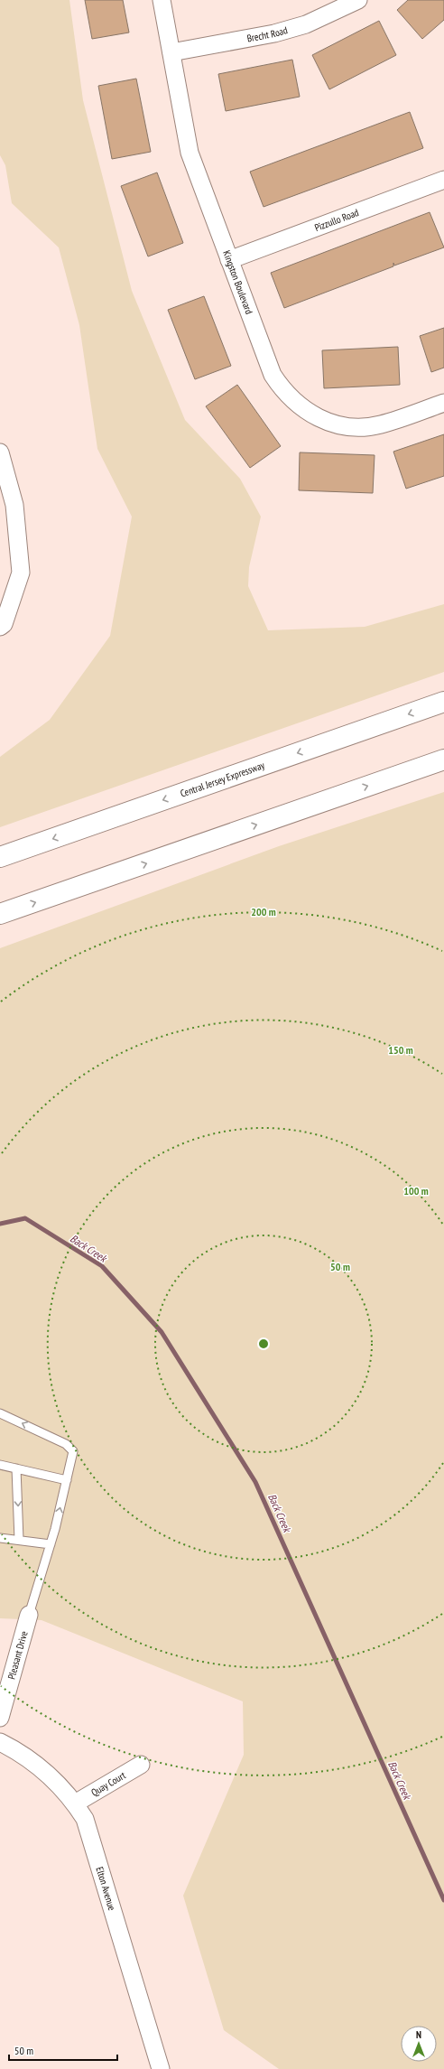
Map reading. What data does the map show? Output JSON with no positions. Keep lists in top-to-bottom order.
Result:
{
  "streets": {
    "highway": ["Central Jersey Expressway"],
    "street": [
      "Brecht Road",
      "Pizzullo Road",
      "Kingston Boulevard",
      "Pleasant Drive",
      "Quay Court",
      "Elton Avenue"
    ]
  },
  "crossings": [
    ["Brecht Road", "Kingston Boulevard"],
    ["Pizzullo Road", "Kingston Boulevard"],
    ["Quay Court", "Elton Avenue"]
  ],
  "water": ["Back Creek"],
  "scale_bar": "50 m",
  "north": "top",
  "rings": [
    "200 m",
    "150 m",
    "100 m",
    "50 m"
  ]
}
